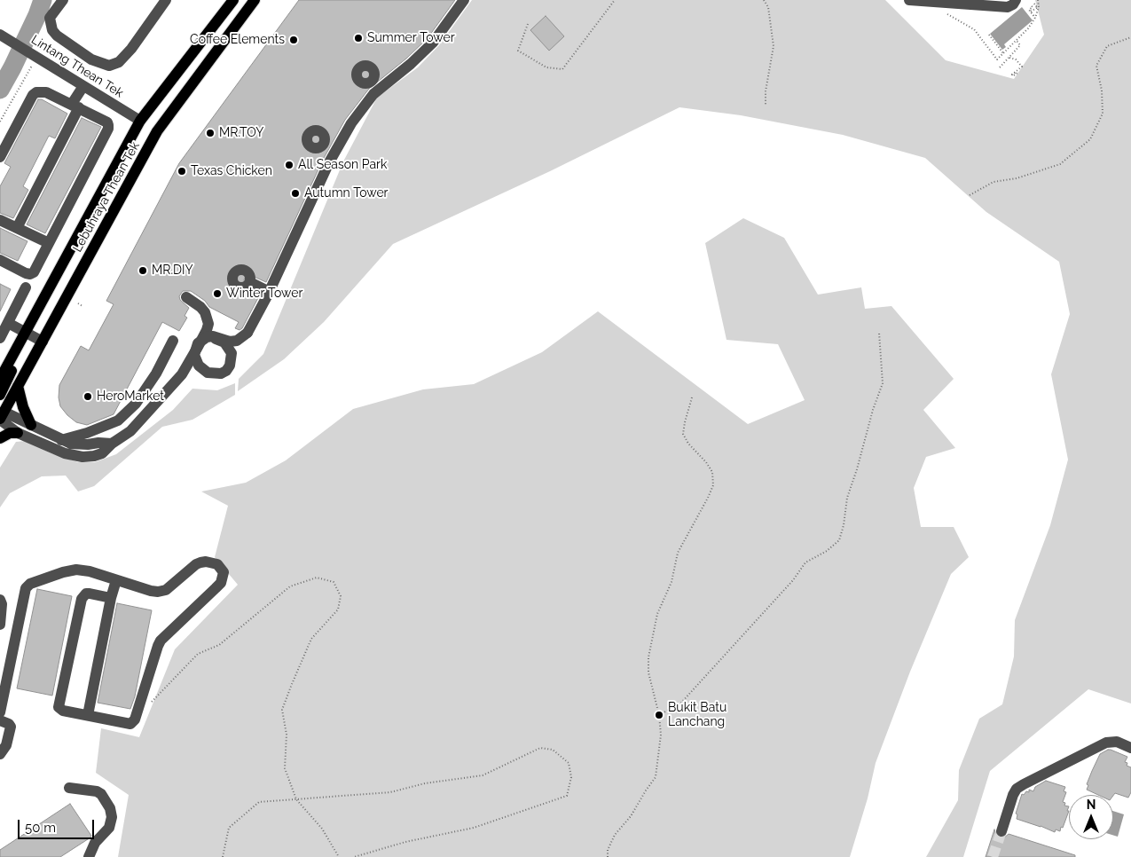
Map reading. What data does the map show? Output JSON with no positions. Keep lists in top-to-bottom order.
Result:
{
  "streets": {
    "main road": ["Lebuhraya Thean Tek"],
    "street": ["Lintang Thean Tek"]
  },
  "crossings": [
    ["Lintang Thean Tek", "Lebuhraya Thean Tek"]
  ],
  "places": [
    "Summer Tower",
    "Coffee Elements",
    "MR.TOY",
    "All Season Park",
    "Texas Chicken",
    "Autumn Tower",
    "MR.DIY",
    "Winter Tower",
    "HeroMarket",
    "Bukit Batu Lanchang"
  ],
  "scale_bar": "50 m",
  "north": "top"
}
